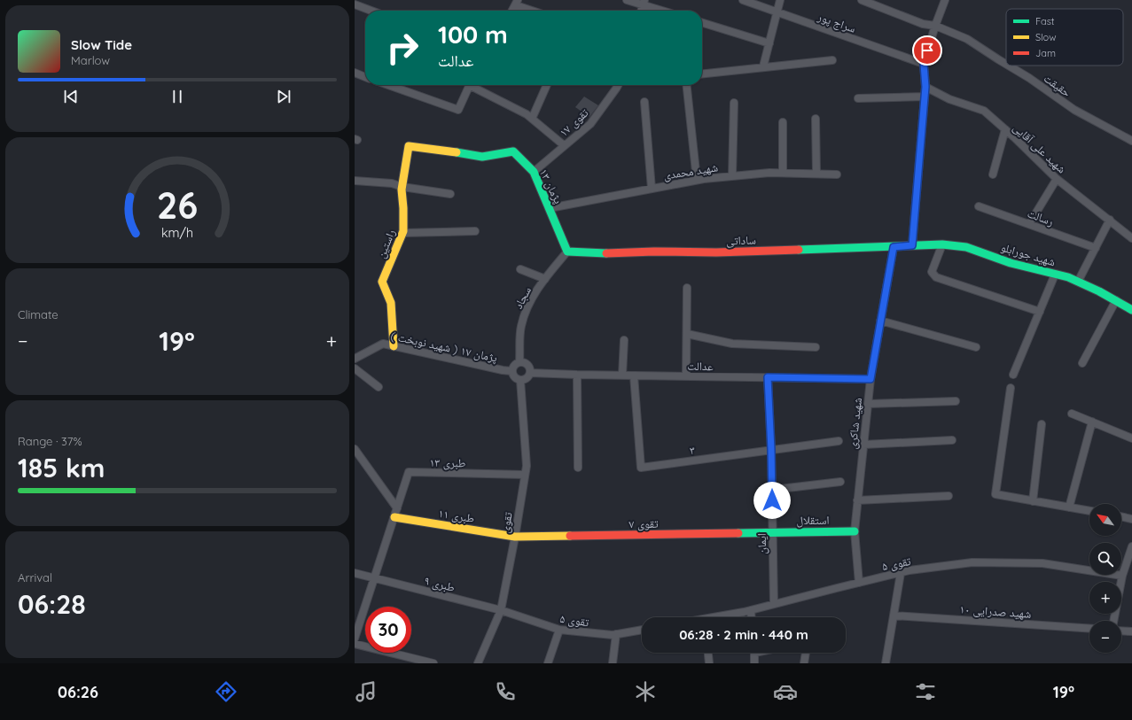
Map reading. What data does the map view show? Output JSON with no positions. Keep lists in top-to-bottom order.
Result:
{
  "streets": {
    "street": [
      "سراج پور",
      "حقیقت",
      "تقوی ۱۷",
      "شهید علی آقایی",
      "شهید محمدی",
      "پژمان ۱۳",
      "رسالت",
      "ساداتی",
      "راستین",
      "شهید جورابلو",
      "سجاد",
      "پژمان ۱۷ ( شهید نوبخت )",
      "عدالت",
      "شهید شاکری",
      "۳",
      "طبری ۱۳",
      "طبری ۱۱",
      "استقلال",
      "تقوی",
      "تقوی ۷",
      "ایمان",
      "تقوی ۵",
      "طبری ۹",
      "شهید صدرایی ۱۰"
    ]
  },
  "crossings": [
    ["تقوی ۱۷", "پژمان ۱۳"],
    ["شهید محمدی", "پژمان ۱۳"],
    ["پژمان ۱۳", "ساداتی"],
    ["پژمان ۱۳", "راستین"],
    ["پژمان ۱۳", "سجاد"],
    ["ساداتی", "شهید جورابلو"],
    ["ساداتی", "سجاد"],
    ["ساداتی", "شهید شاکری"],
    ["راستین", "پژمان ۱۷ ( شهید نوبخت )"],
    ["سجاد", "پژمان ۱۷ ( شهید نوبخت )"],
    ["سجاد", "عدالت"],
    ["سجاد", "تقوی"],
    ["پژمان ۱۷ ( شهید نوبخت )", "عدالت"],
    ["پژمان ۱۷ ( شهید نوبخت )", "تقوی"],
    ["عدالت", "شهید شاکری"],
    ["عدالت", "۳"],
    ["عدالت", "تقوی"],
    ["عدالت", "ایمان"],
    ["شهید شاکری", "استقلال"],
    ["شهید شاکری", "تقوی ۵"],
    ["۳", "ایمان"],
    ["طبری ۱۳", "تقوی"],
    ["طبری ۱۱", "تقوی"],
    ["طبری ۱۱", "تقوی ۷"],
    ["استقلال", "تقوی ۷"],
    ["استقلال", "ایمان"],
    ["تقوی", "تقوی ۷"],
    ["تقوی", "تقوی ۵"],
    ["تقوی", "طبری ۹"],
    ["تقوی ۷", "ایمان"],
    ["ایمان", "تقوی ۵"],
    ["تقوی ۵", "طبری ۹"]
  ],
  "legend": ["Fast", "Slow", "Jam"],
  "north": "top left",
  "page": {
    "turn": ["100 m", "عدالت"],
    "song": ["Slow Tide", "Marlow"],
    "tile": [
      "Climate",
      ["Range · 37%", "185 km"],
      ["Arrival", "06:28"]
    ],
    "heat": ["−", "19°", "+"],
    "map_buttons": ["+", "−"],
    "limit": "30",
    "trip": "06:28 · 2 min · 440 m",
    "tabs": ["06:26", "19°"],
    "gauge": ["26", "km/h"]
  }
}
